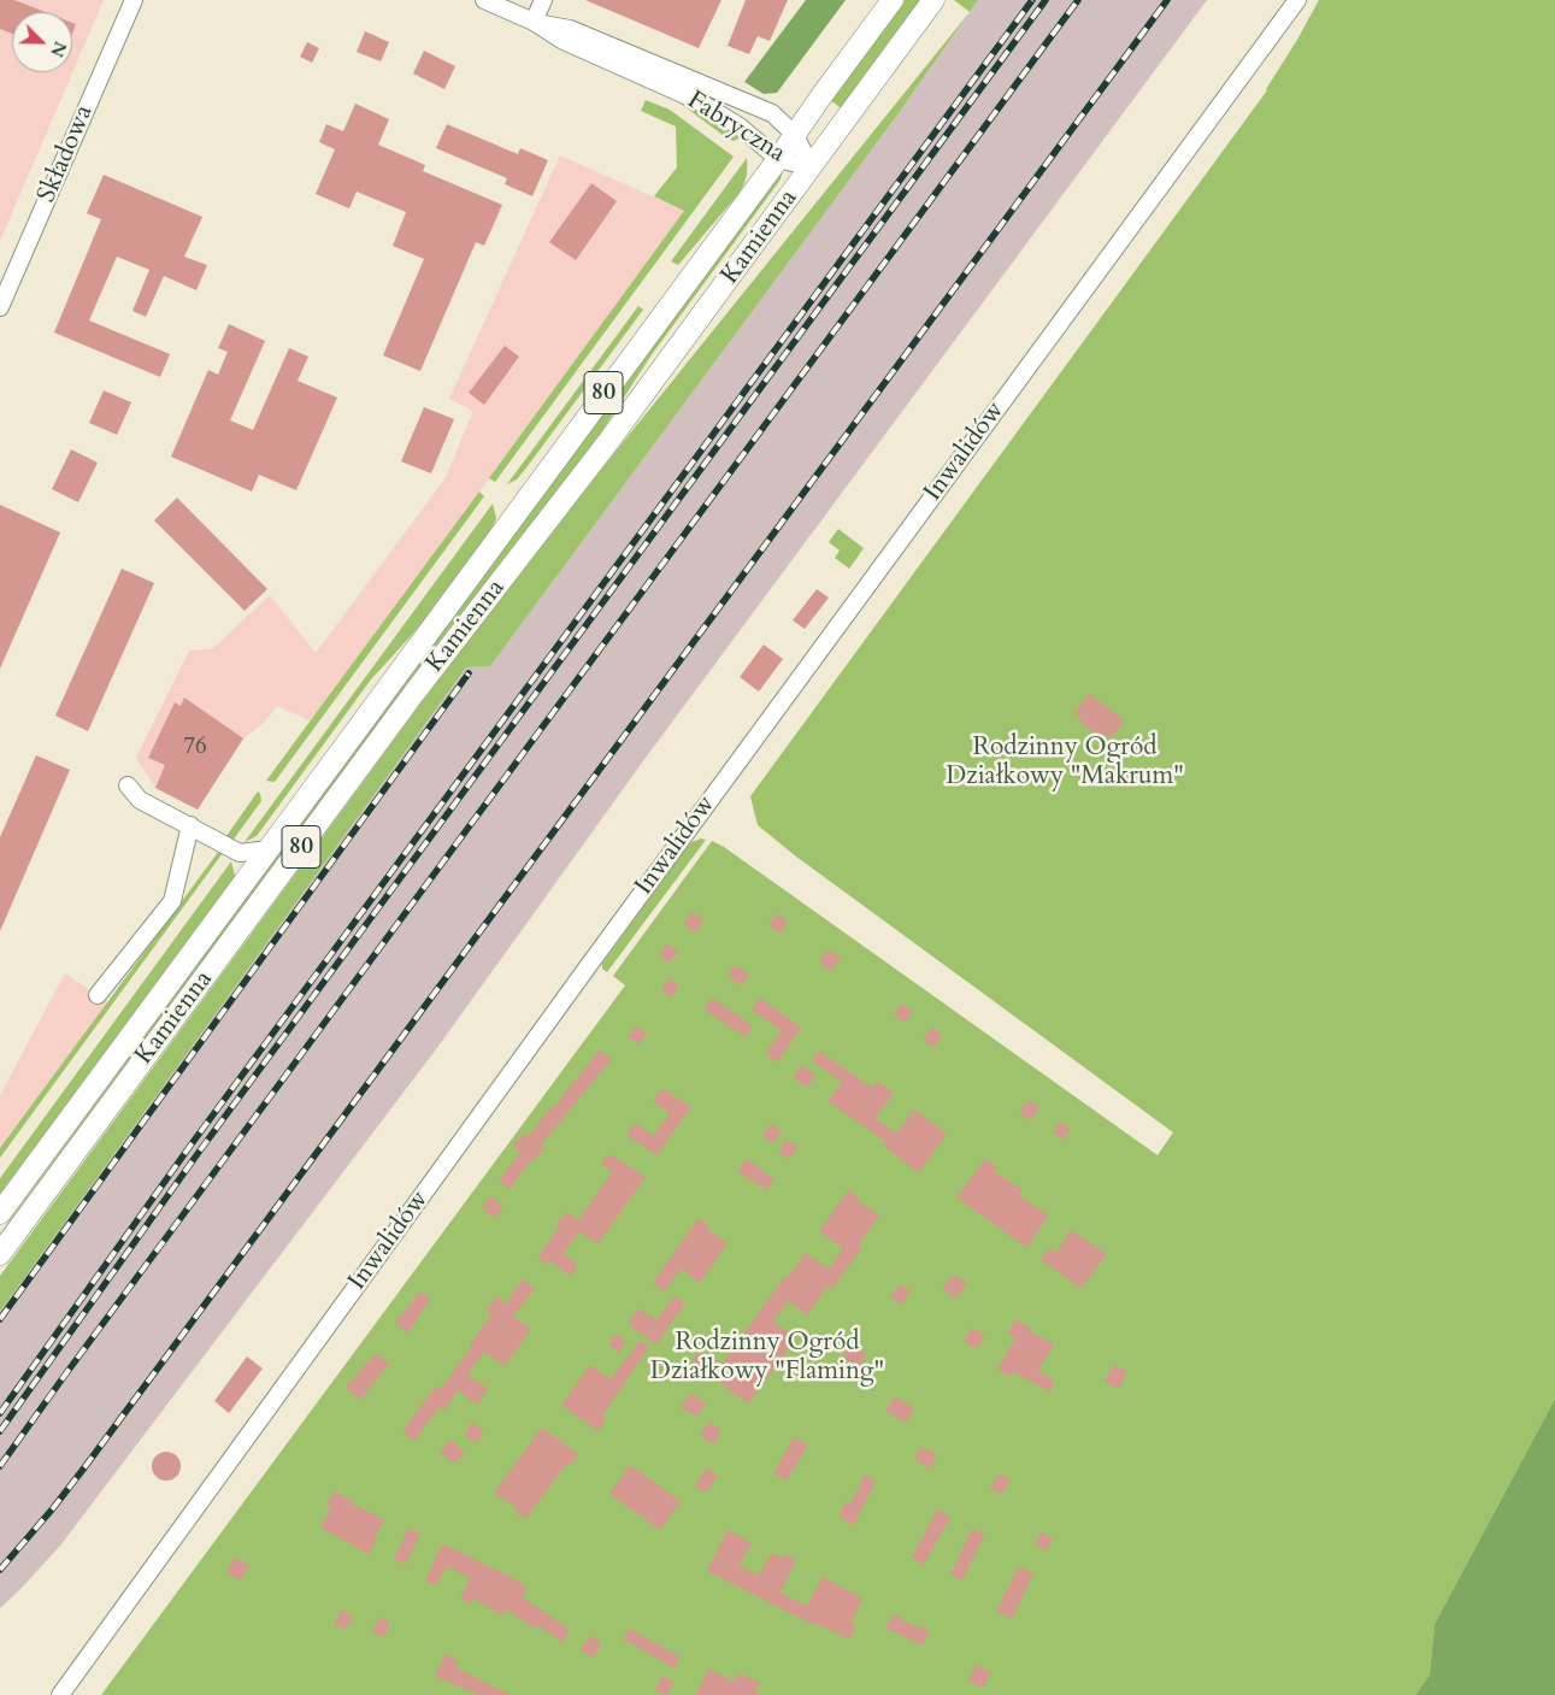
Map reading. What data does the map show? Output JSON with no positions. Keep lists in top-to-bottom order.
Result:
{
  "streets": {
    "main road": ["Kamienna", "80"],
    "street": ["Fabryczna", "Składowa", "Inwalidów"]
  },
  "crossings": [
    ["Fabryczna", "Kamienna"]
  ],
  "parks": ["Rodzinny Ogród Działkowy \"Makrum\"", "Rodzinny Ogród Działkowy \"Flaming\""],
  "house_numbers": ["76"],
  "north": "bottom right"
}
